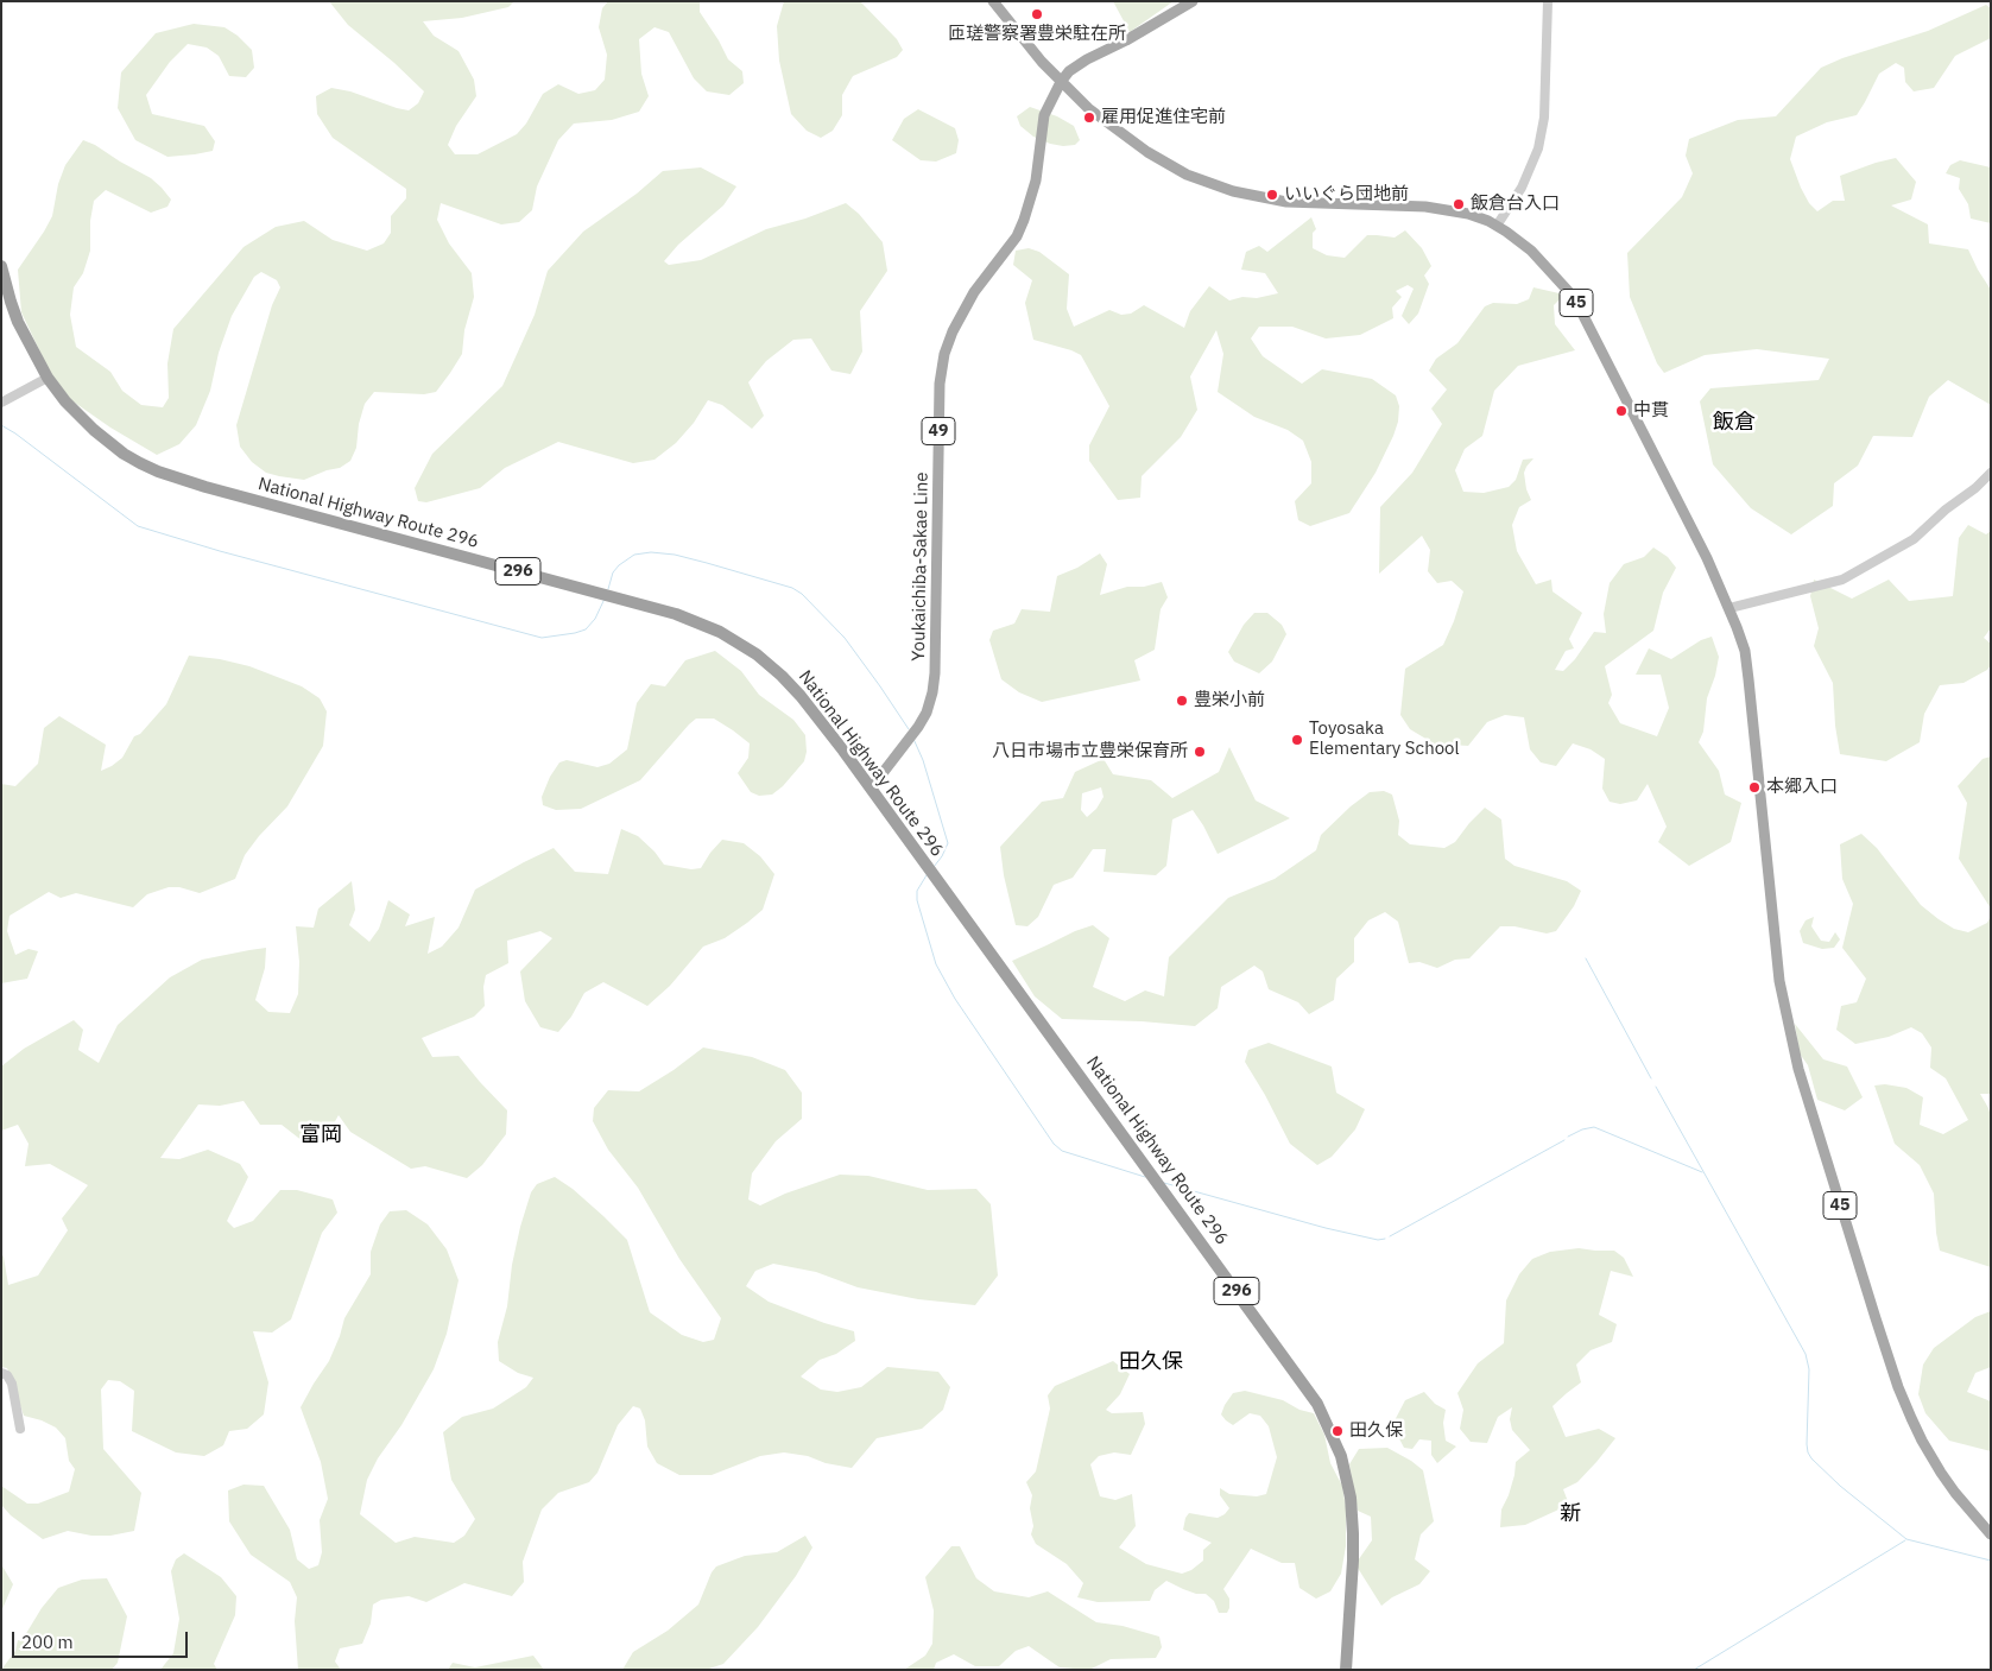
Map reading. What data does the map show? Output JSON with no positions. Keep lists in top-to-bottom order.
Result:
{
  "streets": {
    "highway": ["National Highway Route 296", "296"],
    "main road": ["45", "49", "Youkaichiba-Sakae Line"]
  },
  "crossings": [
    ["45", "Youkaichiba-Sakae Line"],
    ["National Highway Route 296", "Youkaichiba-Sakae Line"]
  ],
  "districts": [
    "飯倉",
    "富岡",
    "田久保",
    "新"
  ],
  "places": [
    "匝瑳警察署豊栄駐在所",
    "雇用促進住宅前",
    "いいぐら団地前",
    "飯倉台入口",
    "中貫",
    "豊栄小前",
    "Toyosaka Elementary School",
    "八日市場市立豊栄保育所",
    "本郷入口",
    "田久保"
  ],
  "scale_bar": "200 m"
}
